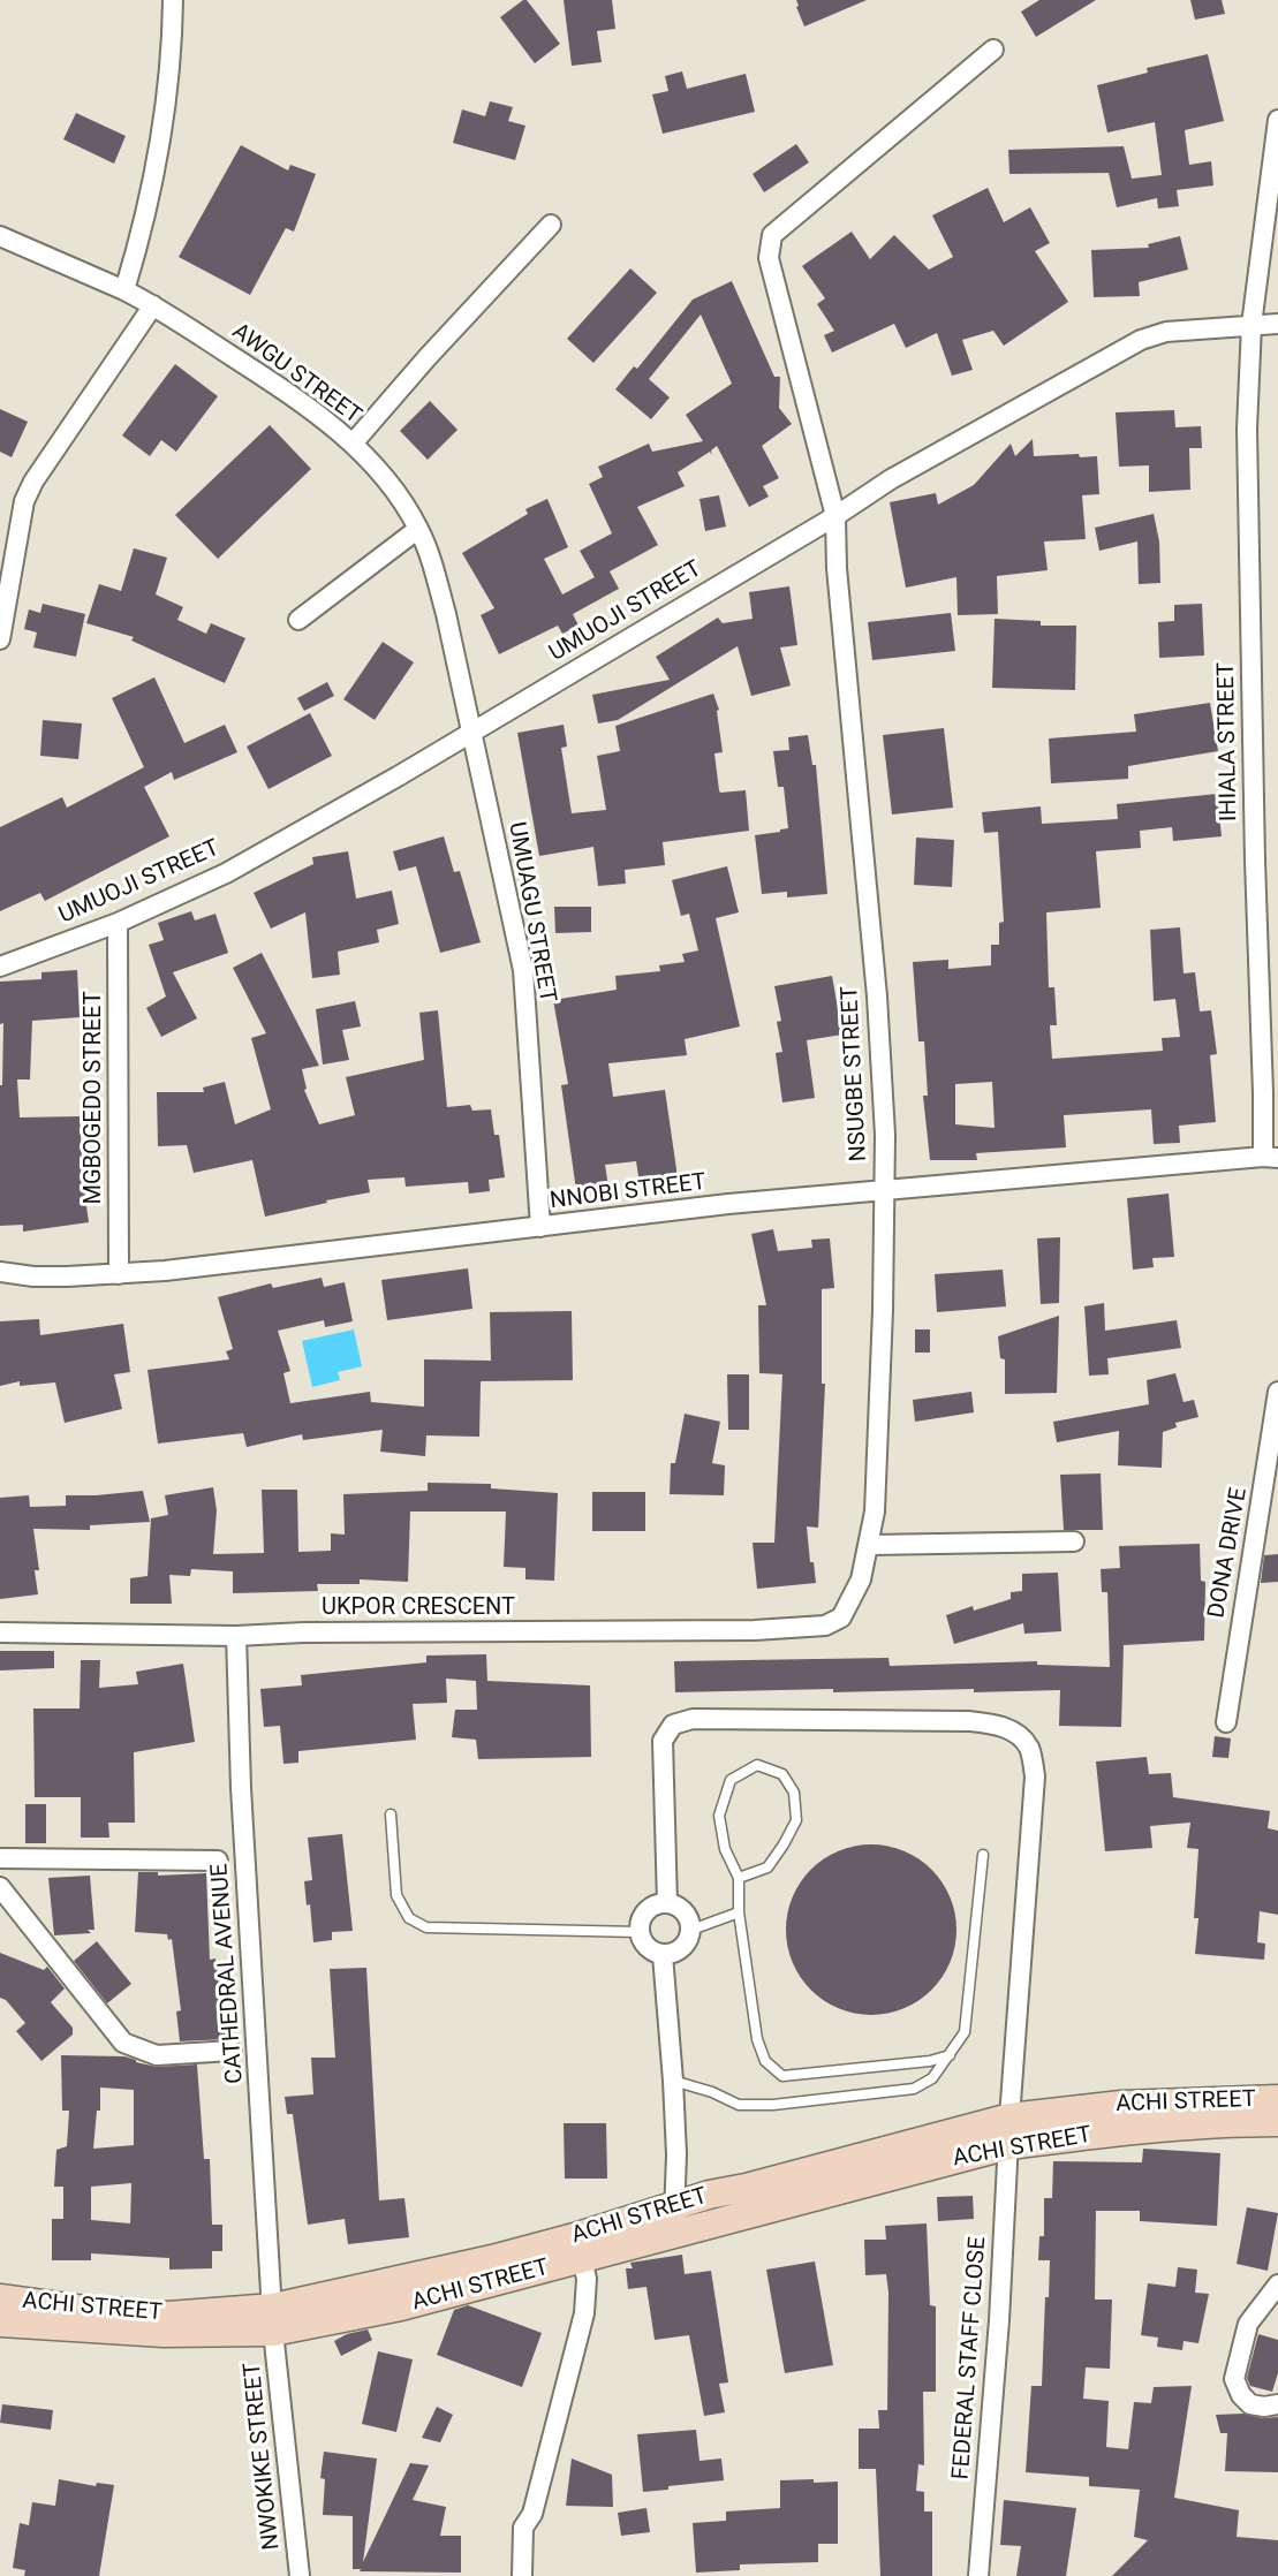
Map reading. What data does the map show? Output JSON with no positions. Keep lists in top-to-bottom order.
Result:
{
  "streets": {
    "street": [
      "AWGU STREET",
      "UMUOJI STREET",
      "IHIALA STREET",
      "UMUAGU STREET",
      "NSUGBE STREET",
      "MGBOGEDO STREET",
      "NNOBI STREET",
      "DONA DRIVE",
      "UKPOR CRESCENT",
      "CATHEDRAL AVENUE",
      "ACHI STREET",
      "FEDERAL STAFF CLOSE",
      "NWOKIKE STREET"
    ]
  },
  "crossings": [
    ["AWGU STREET", "UMUOJI STREET"],
    ["AWGU STREET", "UMUAGU STREET"],
    ["UMUOJI STREET", "IHIALA STREET"],
    ["UMUOJI STREET", "UMUAGU STREET"],
    ["UMUOJI STREET", "NSUGBE STREET"],
    ["UMUOJI STREET", "MGBOGEDO STREET"],
    ["IHIALA STREET", "NNOBI STREET"],
    ["UMUAGU STREET", "NNOBI STREET"],
    ["NSUGBE STREET", "NNOBI STREET"],
    ["NSUGBE STREET", "UKPOR CRESCENT"],
    ["MGBOGEDO STREET", "NNOBI STREET"],
    ["UKPOR CRESCENT", "CATHEDRAL AVENUE"],
    ["CATHEDRAL AVENUE", "ACHI STREET"],
    ["CATHEDRAL AVENUE", "NWOKIKE STREET"],
    ["ACHI STREET", "FEDERAL STAFF CLOSE"],
    ["ACHI STREET", "NWOKIKE STREET"]
  ]
}
